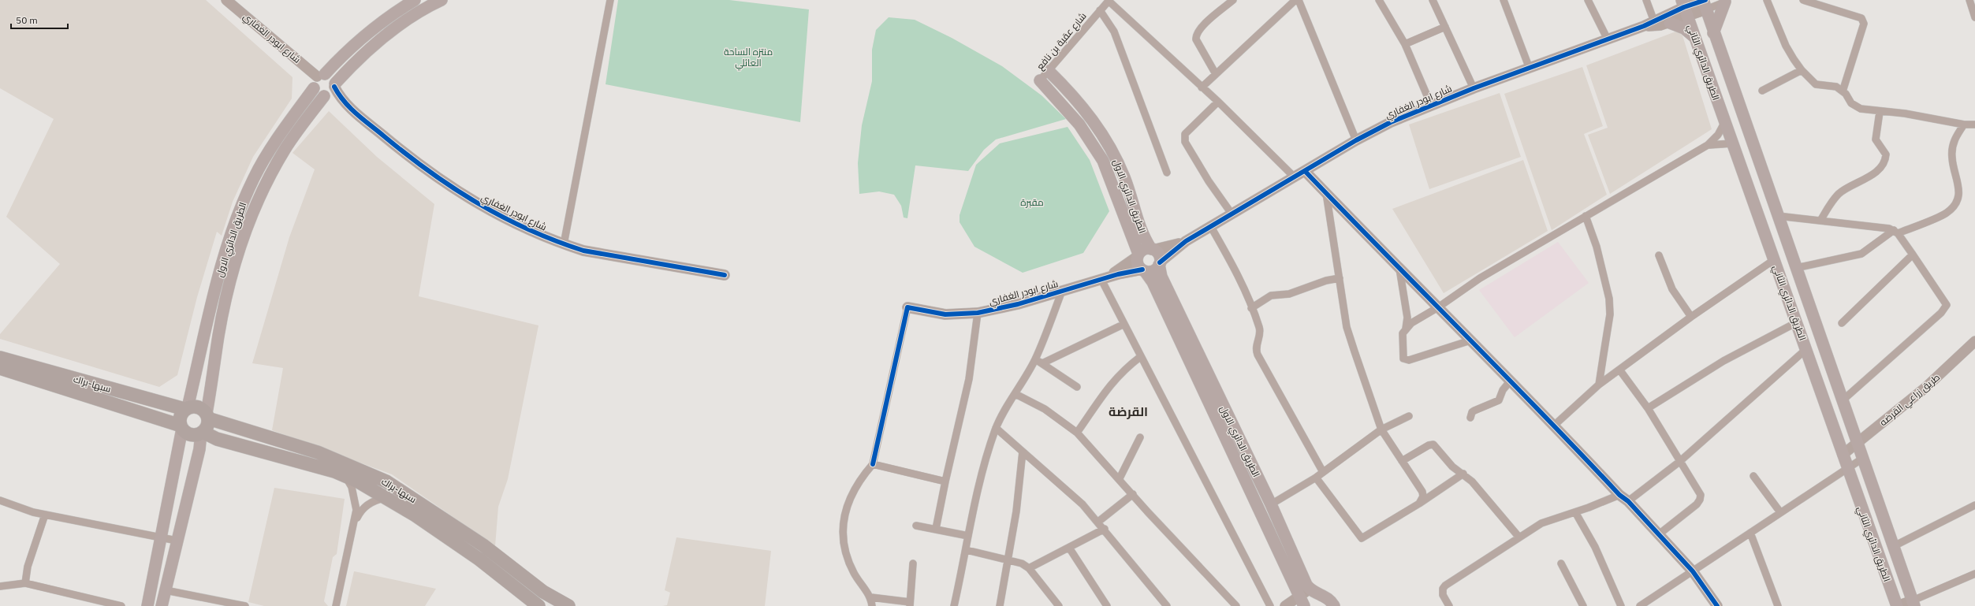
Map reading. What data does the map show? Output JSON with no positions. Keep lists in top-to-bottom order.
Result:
{
  "streets": {
    "highway": ["سبها-براك"],
    "main road": ["الطريق الدائري الثاني", "الطريق الدائري الاول"],
    "street": ["شارع ابودر الغفاري", "شارع عقبة بن نافع", "طريق زراعي القرضه"]
  },
  "crossings": [
    ["شارع ابودر الغفاري", "الطريق الدائري الثاني"],
    ["شارع ابودر الغفاري", "الطريق الدائري الاول"],
    ["شارع عقبة بن نافع", "الطريق الدائري الاول"],
    ["الطريق الدائري الثاني", "طريق زراعي القرضه"],
    ["الطريق الدائري الاول", "سبها-براك"]
  ],
  "districts": ["القرضة"],
  "parks": ["منتزه الساحة العائلي", "مقبرة"],
  "scale_bar": "50 m"
}
